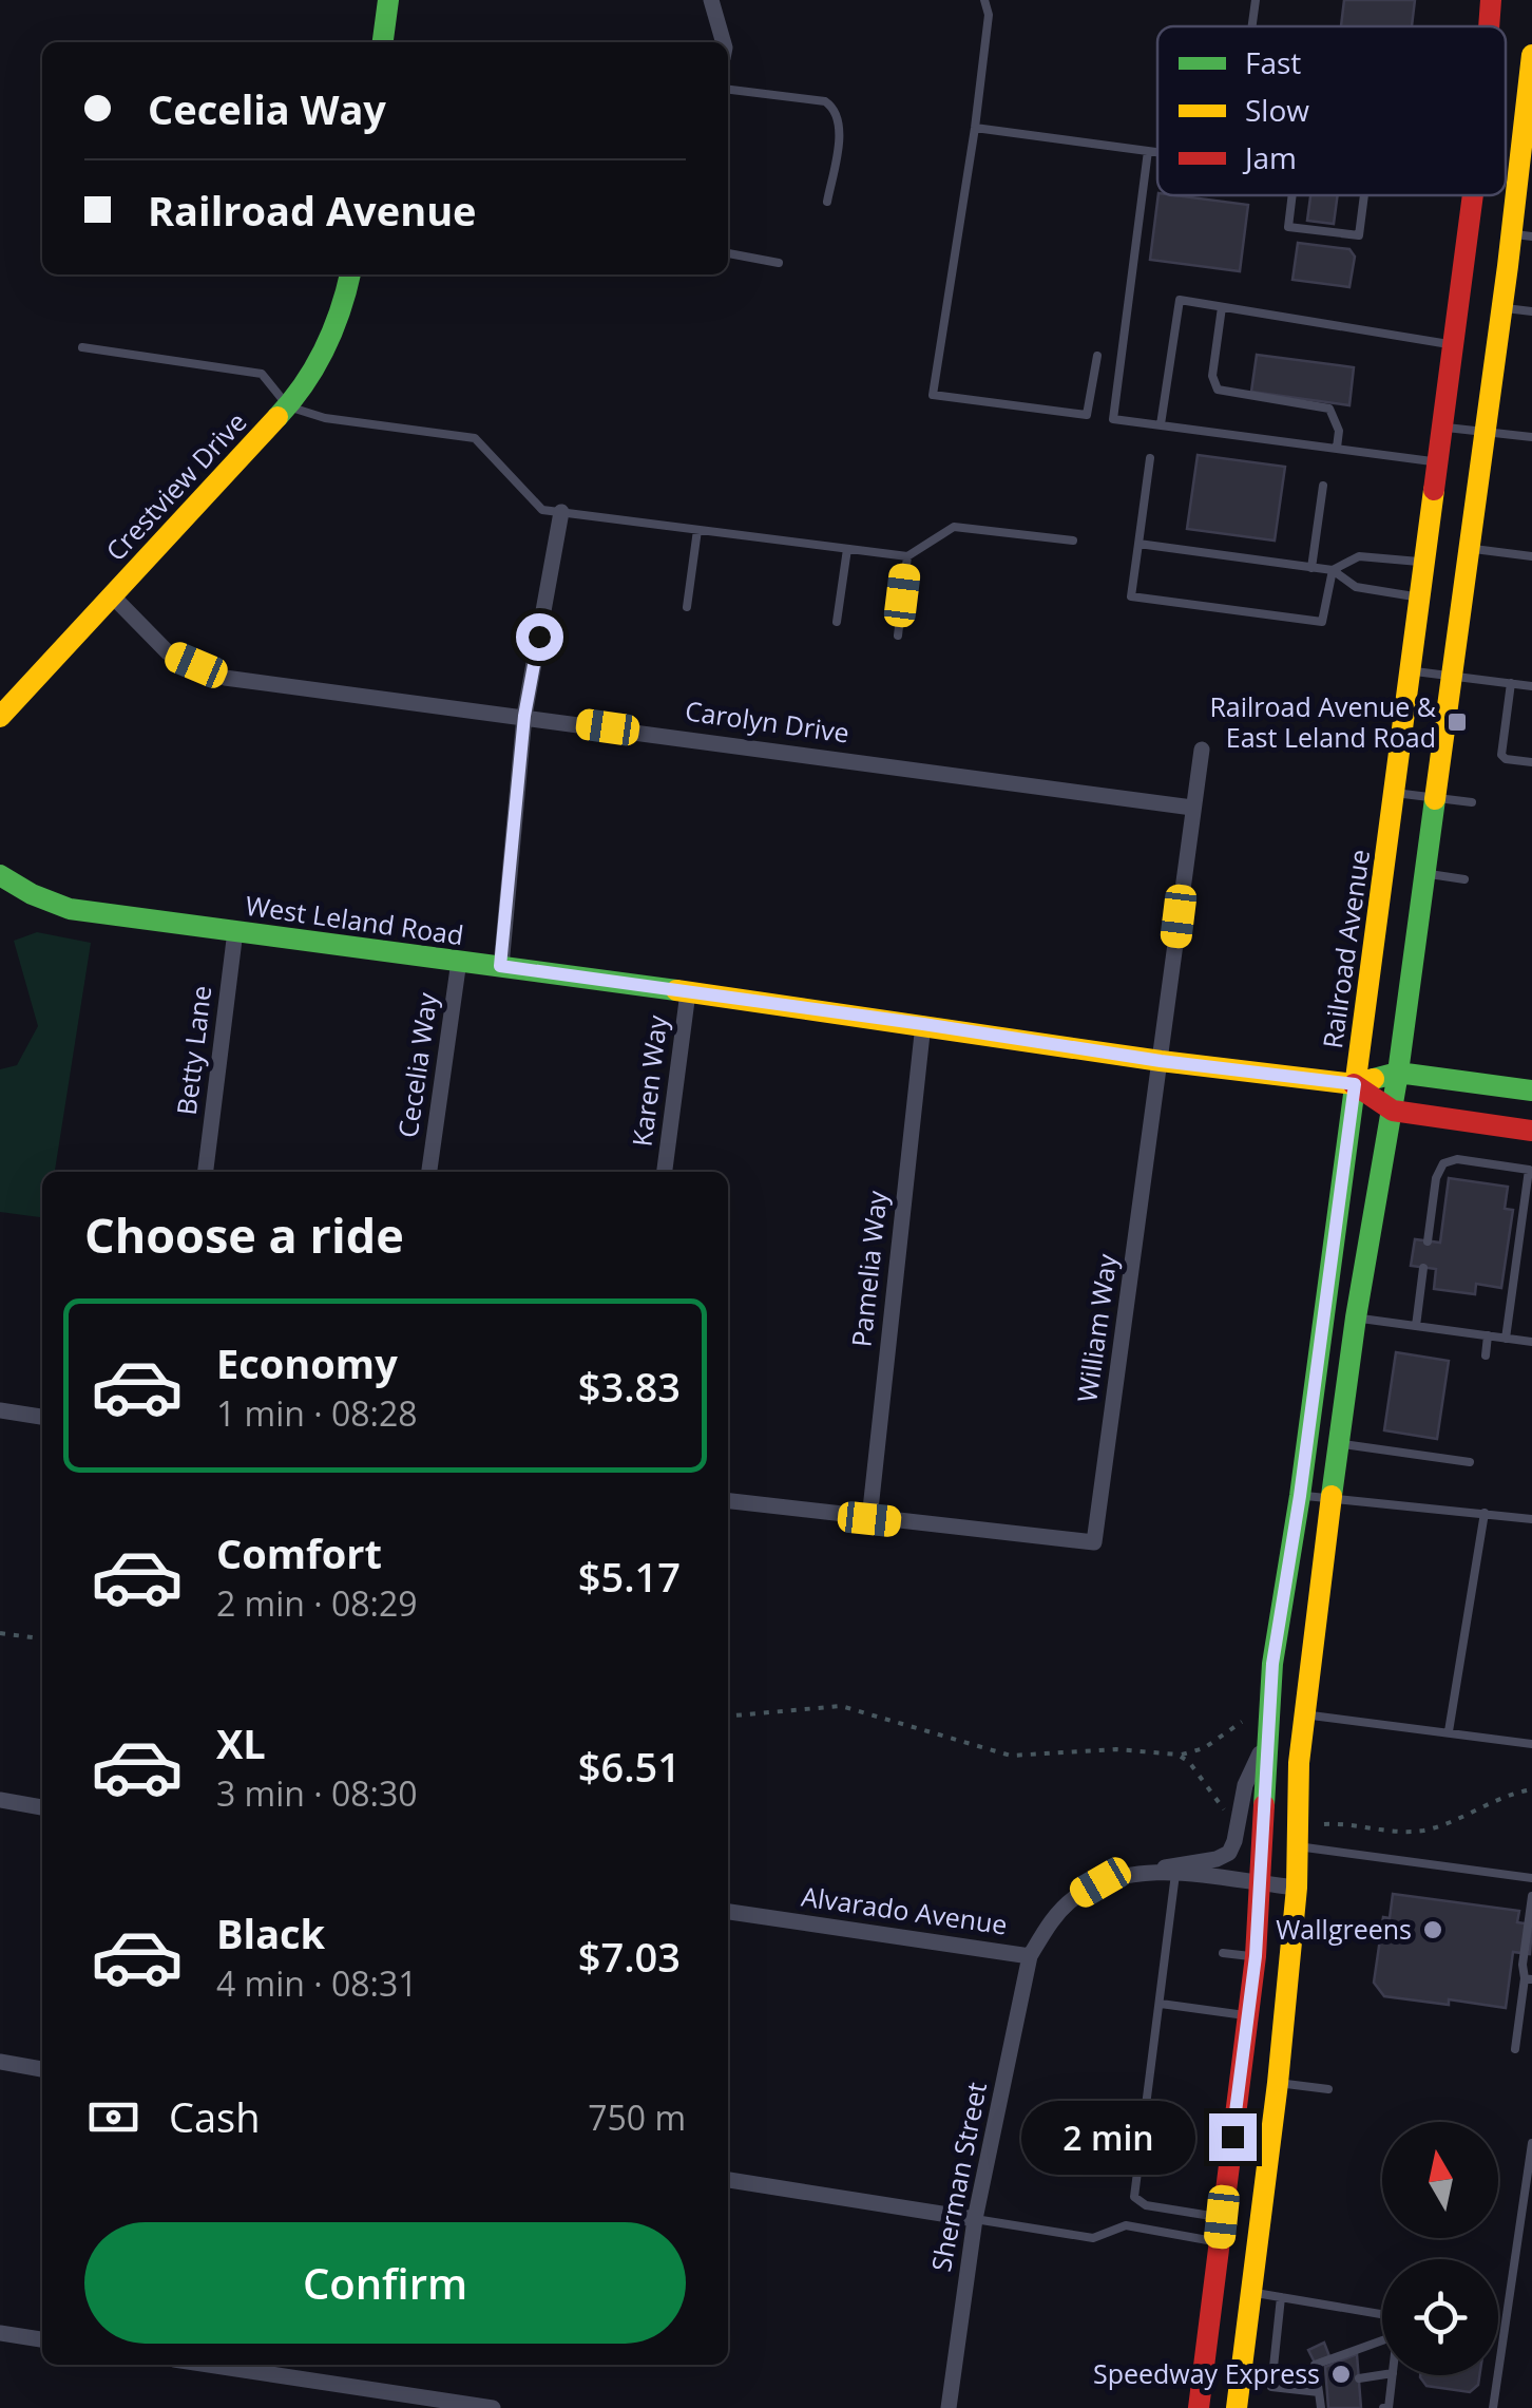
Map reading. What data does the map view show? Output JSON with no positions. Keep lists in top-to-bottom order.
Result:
{
  "streets": {
    "main road": ["Crestview Drive", "West Leland Road", "Railroad Avenue"],
    "street": [
      "Carolyn Drive",
      "Betty Lane",
      "Cecelia Way",
      "Karen Way",
      "Pamelia Way",
      "William Way",
      "Alvarado Avenue",
      "Sherman Street"
    ]
  },
  "crossings": [
    ["Crestview Drive", "Carolyn Drive"],
    ["Carolyn Drive", "William Way"],
    ["West Leland Road", "Railroad Avenue"],
    ["West Leland Road", "Betty Lane"],
    ["West Leland Road", "Cecelia Way"],
    ["West Leland Road", "Karen Way"],
    ["West Leland Road", "Pamelia Way"],
    ["West Leland Road", "William Way"],
    ["Railroad Avenue", "Alvarado Avenue"],
    ["Pamelia Way", "William Way"],
    ["Alvarado Avenue", "Sherman Street"]
  ],
  "places": {
    "transit": ["Railroad Avenue & East Leland Road"],
    "other": ["Wallgreens", "Speedway Express"]
  },
  "legend": ["Fast", "Slow", "Jam"],
  "north": "top",
  "page": {
    "banner": ["Cecelia Way", "Railroad Avenue"],
    "heading": "Choose a ride",
    "list": [
      {
        "name": "Economy",
        "note": "1 min · 08:28",
        "value": "$3.83"
      },
      {
        "name": "Comfort",
        "note": "2 min · 08:29",
        "value": "$5.17"
      },
      {
        "name": "XL",
        "note": "3 min · 08:30",
        "value": "$6.51"
      },
      {
        "name": "Black",
        "note": "4 min · 08:31",
        "value": "$7.03"
      }
    ],
    "pay": ["Cash", "750 m"],
    "bubble": "2 min",
    "buttons": "Confirm"
  }
}
